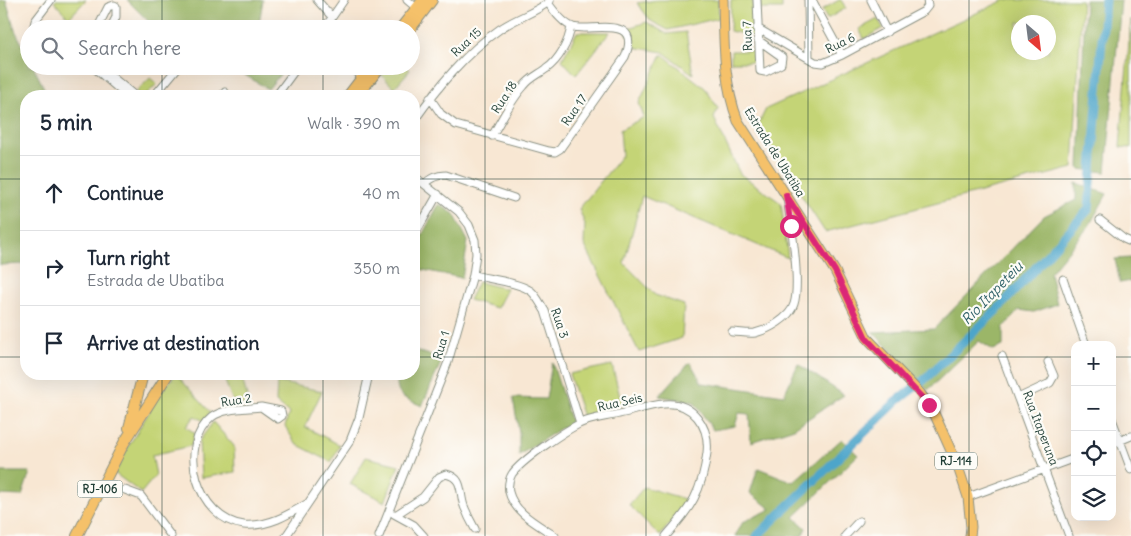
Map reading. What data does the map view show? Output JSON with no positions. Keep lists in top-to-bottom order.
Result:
{
  "streets": {
    "highway": ["RJ-106"],
    "main road": ["Estrada de Ubatiba", "RJ-114"],
    "street": [
      "Rua 7",
      "Rua 15",
      "Rua 6",
      "Rua 18",
      "Rua 17",
      "Rua 3",
      "Rua 1",
      "Rua 2",
      "Rua Seis",
      "Rua Itaperuna"
    ]
  },
  "crossings": [
    ["Rua 7", "Rua 6"],
    ["Rua 15", "Rua 17"],
    ["Rua 18", "Rua 17"],
    ["Rua 3", "Rua 1"],
    ["Rua 3", "Rua Seis"]
  ],
  "water": ["Rio Itapeteiu"],
  "north": "bottom right",
  "page": {
    "search": "Search here",
    "heading": ["5 min", "Walk · 390 m"],
    "list": [
      ["Continue", "40 m"],
      ["Turn right", "Estrada de Ubatiba", "350 m"],
      "Arrive at destination"
    ],
    "map_buttons": ["+", "−"]
  }
}
